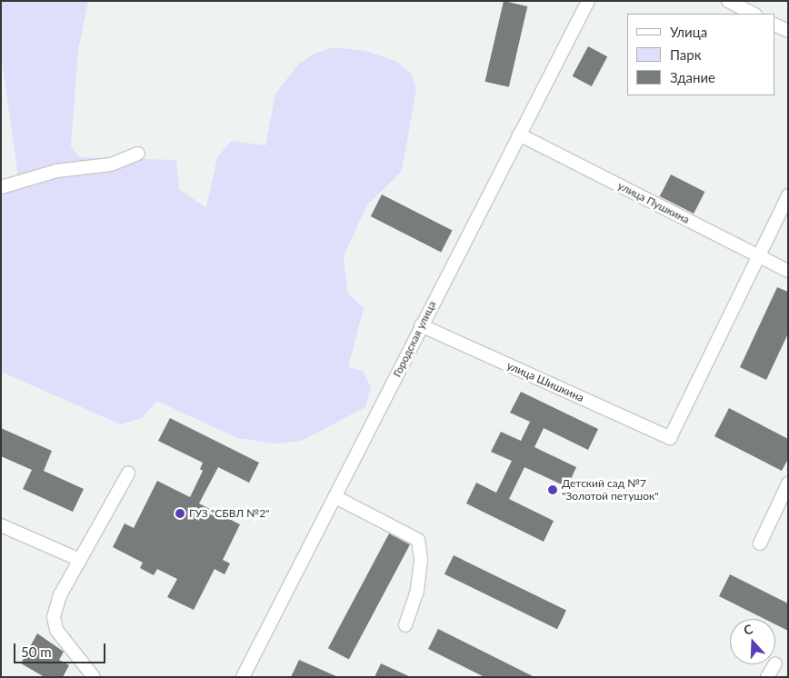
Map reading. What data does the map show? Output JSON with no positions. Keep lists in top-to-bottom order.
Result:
{
  "streets": {
    "street": ["улица Пушкина", "Городская улица", "улица Шишкина"]
  },
  "crossings": [
    ["улица Пушкина", "Городская улица"],
    ["улица Пушкина", "улица Шишкина"],
    ["Городская улица", "улица Шишкина"]
  ],
  "places": ["Детский сад №7 \"Золотой петушок\"", "ГУЗ \"СБВЛ №2\""],
  "legend": ["Улица", "Парк", "Здание"],
  "scale_bar": "50 m",
  "north": "top"
}
